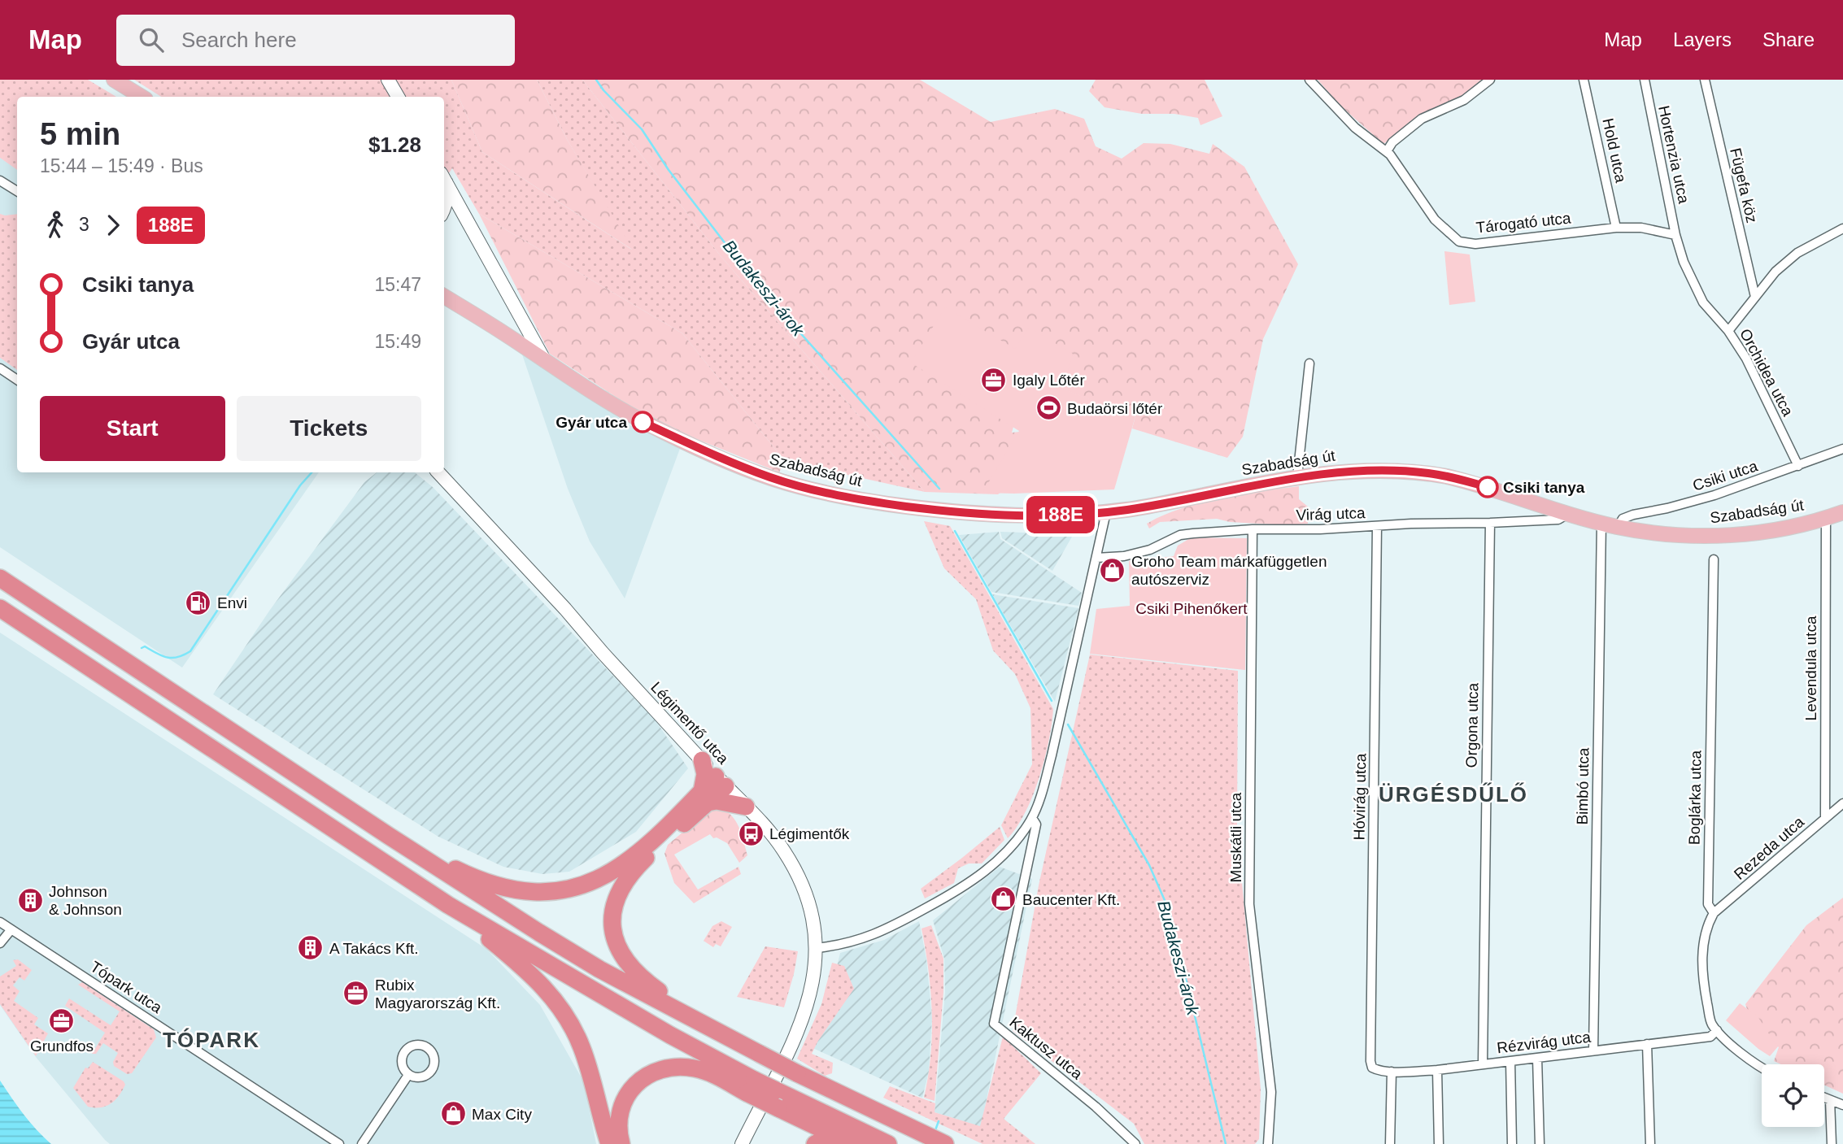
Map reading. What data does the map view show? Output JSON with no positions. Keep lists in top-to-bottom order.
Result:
{
  "streets": {
    "main road": ["Szabadság út", "Légimentő utca"],
    "street": [
      "Hold utca",
      "Hortenzia utca",
      "Fügefa köz",
      "Tárogató utca",
      "Orchidea utca",
      "Csiki utca",
      "Virág utca",
      "Levendula utca",
      "Orgona utca",
      "Bimbó utca",
      "Hóvirág utca",
      "Boglárka utca",
      "Muskátli utca",
      "Rezeda utca",
      "Tópark utca",
      "Rézvirág utca",
      "Kaktusz utca"
    ]
  },
  "crossings": [
    ["Hold utca", "Tárogató utca"],
    ["Hortenzia utca", "Tárogató utca"],
    ["Hortenzia utca", "Orchidea utca"],
    ["Tárogató utca", "Orchidea utca"],
    ["Orchidea utca", "Csiki utca"],
    ["Szabadság út", "Csiki utca"],
    ["Szabadság út", "Virág utca"],
    ["Szabadság út", "Levendula utca"],
    ["Szabadság út", "Bimbó utca"],
    ["Virág utca", "Orgona utca"],
    ["Virág utca", "Hóvirág utca"],
    ["Virág utca", "Muskátli utca"],
    ["Levendula utca", "Rezeda utca"],
    ["Orgona utca", "Rézvirág utca"],
    ["Bimbó utca", "Rézvirág utca"],
    ["Hóvirág utca", "Rézvirág utca"],
    ["Boglárka utca", "Rezeda utca"]
  ],
  "districts": ["ÜRGÉSDŰLŐ", "TÓPARK"],
  "water": ["Budakeszi-árok"],
  "parks": ["Csiki Pihenőkert"],
  "places": {
    "office": ["Igaly Lőtér", "Rubix Magyarország Kft.", "Grundfos"],
    "sports": ["Budaörsi lőtér"],
    "other": ["Gyár utca", "Csiki tanya"],
    "shop": ["Groho Team márkafüggetlen autószerviz", "Baucenter Kft.", "Max City"],
    "fuel station": ["Envi"],
    "bus stop": ["Légimentők"],
    "building": ["Johnson & Johnson", "A Takács Kft."]
  },
  "lines": ["bus line 188E"],
  "page": {
    "header": "Map",
    "search": "Search here",
    "nav": ["Map", "Layers", "Share"],
    "on_map": "188E",
    "heading": ["5 min", "15:44 – 15:49 · Bus", "$1.28"],
    "legs": ["3", "188E"],
    "list": [
      {
        "name": "Csiki tanya",
        "value": "15:47"
      },
      {
        "name": "Gyár utca",
        "value": "15:49"
      }
    ],
    "buttons": ["Start", "Tickets"]
  }
}
